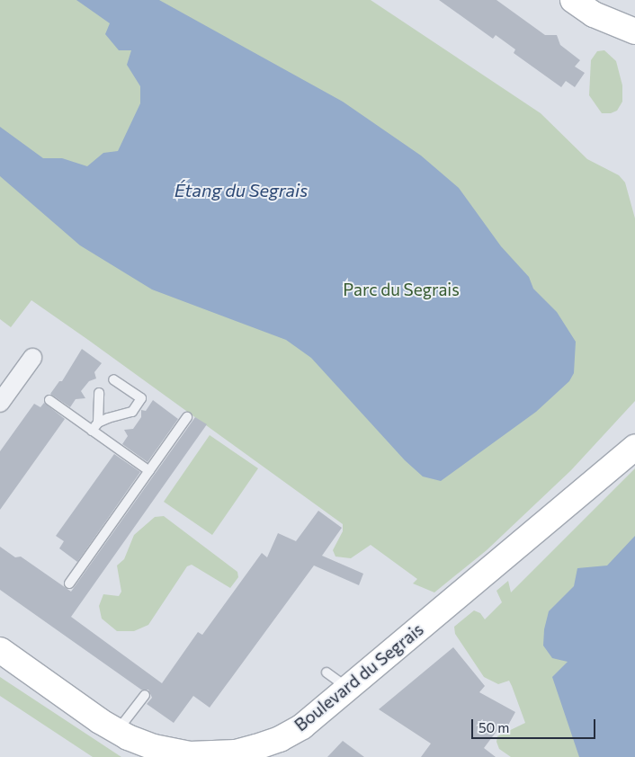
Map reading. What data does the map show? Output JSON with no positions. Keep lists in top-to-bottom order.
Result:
{
  "streets": {
    "street": ["Boulevard du Segrais"]
  },
  "water": ["Étang du Segrais"],
  "parks": ["Parc du Segrais"],
  "scale_bar": "50 m"
}
